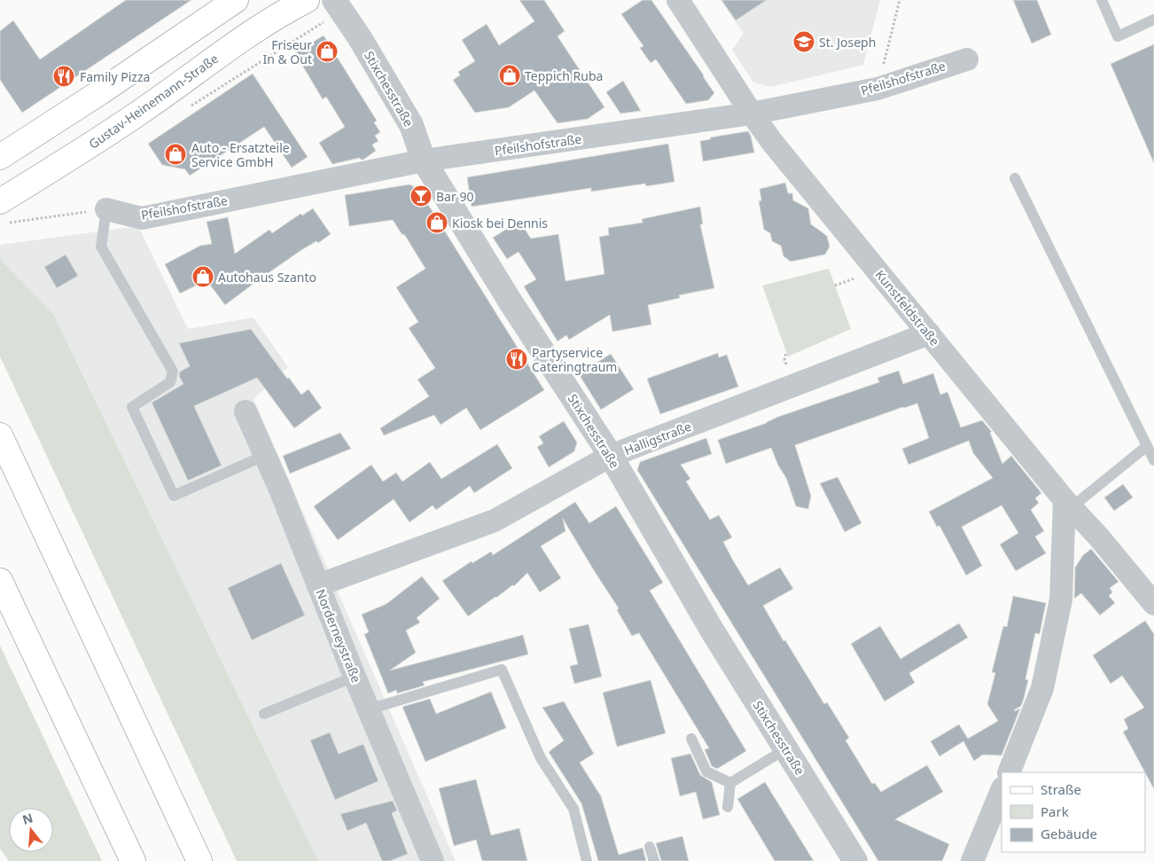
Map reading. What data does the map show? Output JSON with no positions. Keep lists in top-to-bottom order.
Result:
{
  "streets": {
    "main road": ["Gustav-Heinemann-Straße"],
    "street": [
      "Pfeilshofstraße",
      "Stixchesstraße",
      "Kunstfeldstraße",
      "Halligstraße",
      "Norderneystraße"
    ]
  },
  "crossings": [
    ["Pfeilshofstraße", "Stixchesstraße"],
    ["Pfeilshofstraße", "Kunstfeldstraße"],
    ["Stixchesstraße", "Halligstraße"],
    ["Kunstfeldstraße", "Halligstraße"],
    ["Halligstraße", "Norderneystraße"]
  ],
  "places": {
    "school or university": ["St. Joseph"],
    "shop": [
      "Friseur In & Out",
      "Teppich Ruba",
      "Auto - Ersatzteile Service GmbH",
      "Kiosk bei Dennis",
      "Autohaus Szanto"
    ],
    "restaurant": ["Family Pizza", "Partyservice Cateringtraum"],
    "bar": ["Bar 90"]
  },
  "legend": ["Straße", "Park", "Gebäude"],
  "north": "top"
}
